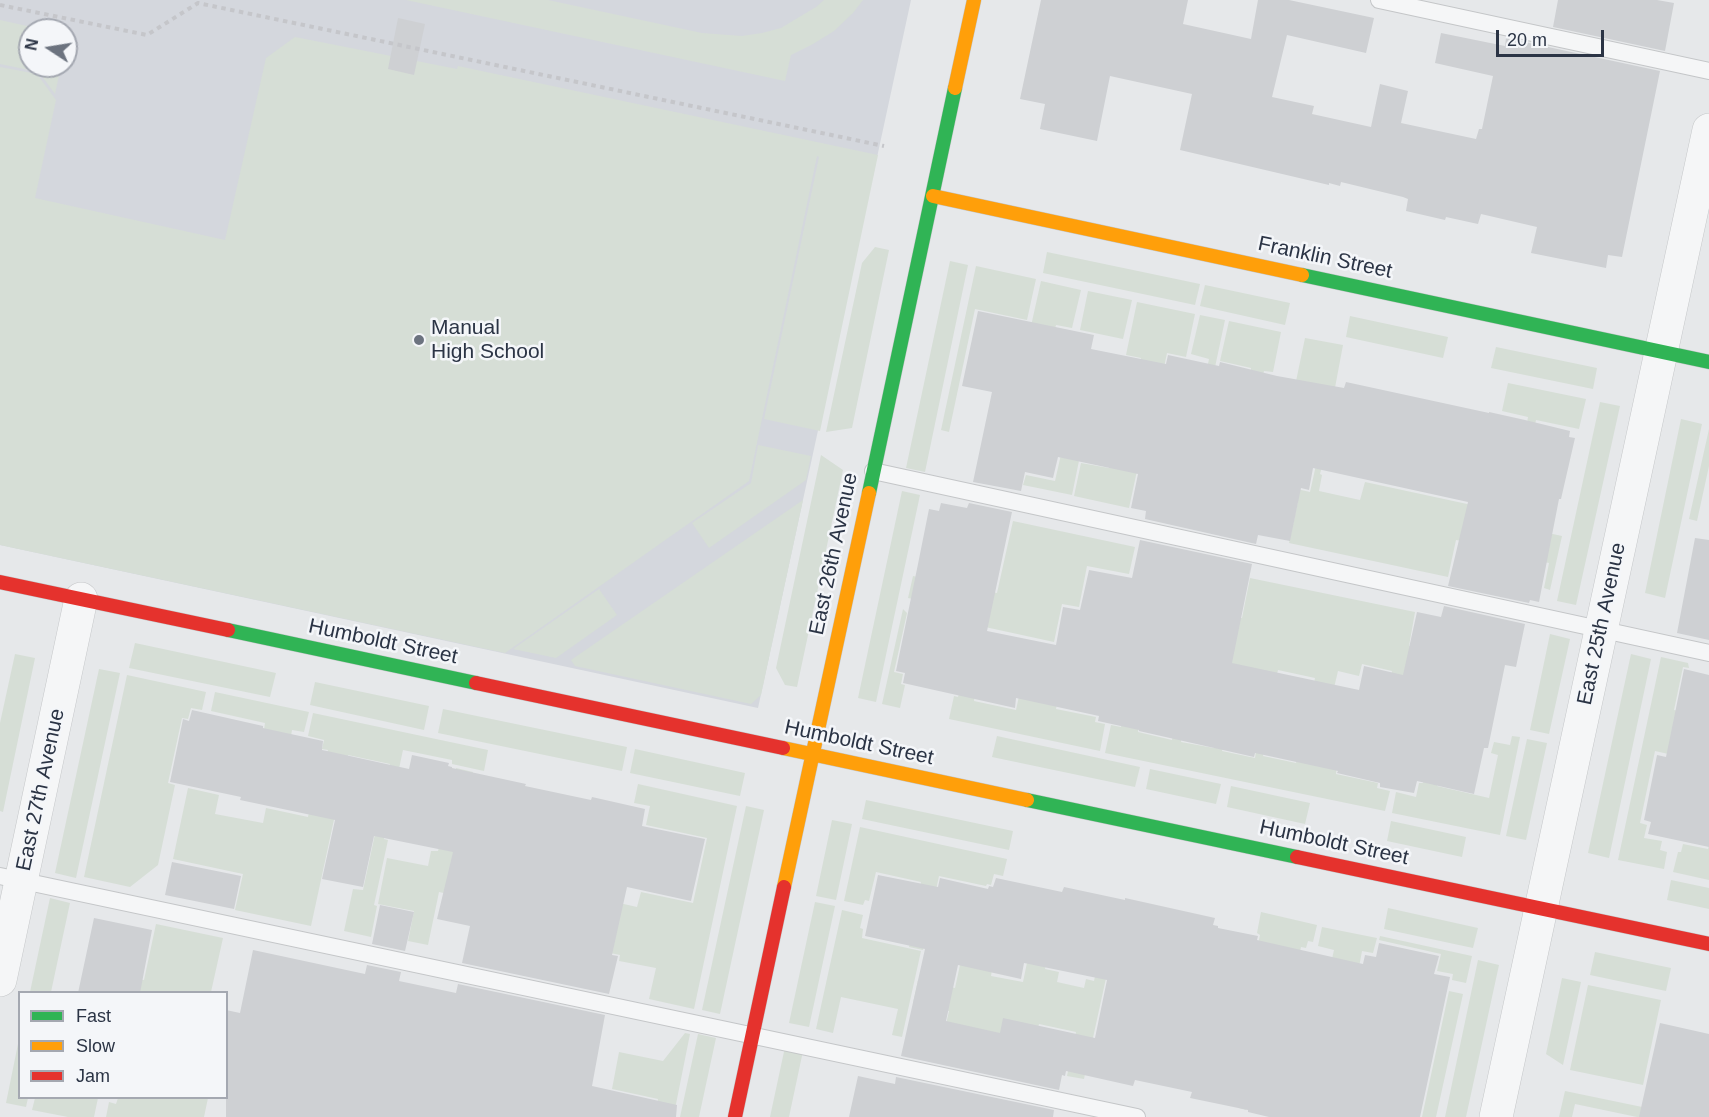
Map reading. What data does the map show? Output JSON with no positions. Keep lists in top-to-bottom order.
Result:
{
  "streets": {
    "street": [
      "Franklin Street",
      "East 26th Avenue",
      "East 25th Avenue",
      "Humboldt Street",
      "East 27th Avenue"
    ]
  },
  "crossings": [
    ["Franklin Street", "East 26th Avenue"],
    ["Franklin Street", "East 25th Avenue"],
    ["East 26th Avenue", "Humboldt Street"],
    ["East 25th Avenue", "Humboldt Street"],
    ["Humboldt Street", "East 27th Avenue"]
  ],
  "places": ["Manual High School"],
  "legend": ["Fast", "Slow", "Jam"],
  "scale_bar": "20 m",
  "north": "left"
}
